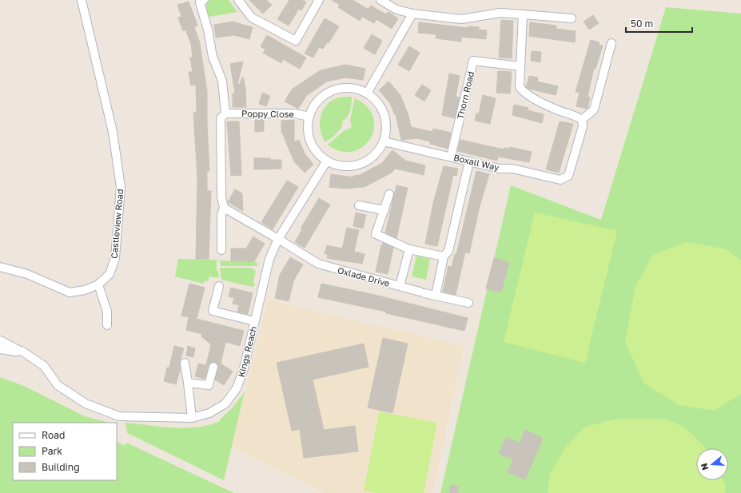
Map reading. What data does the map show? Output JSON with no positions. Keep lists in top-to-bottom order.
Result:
{
  "streets": {
    "street": [
      "Thorn Road",
      "Poppy Close",
      "Boxall Way",
      "Castleview Road",
      "Oxlade Drive",
      "Kings Reach"
    ]
  },
  "crossings": [
    ["Thorn Road", "Boxall Way"],
    ["Poppy Close", "Boxall Way"],
    ["Poppy Close", "Kings Reach"],
    ["Boxall Way", "Kings Reach"],
    ["Oxlade Drive", "Kings Reach"]
  ],
  "legend": ["Road", "Park", "Building"],
  "scale_bar": "50 m",
  "north": "left"
}
